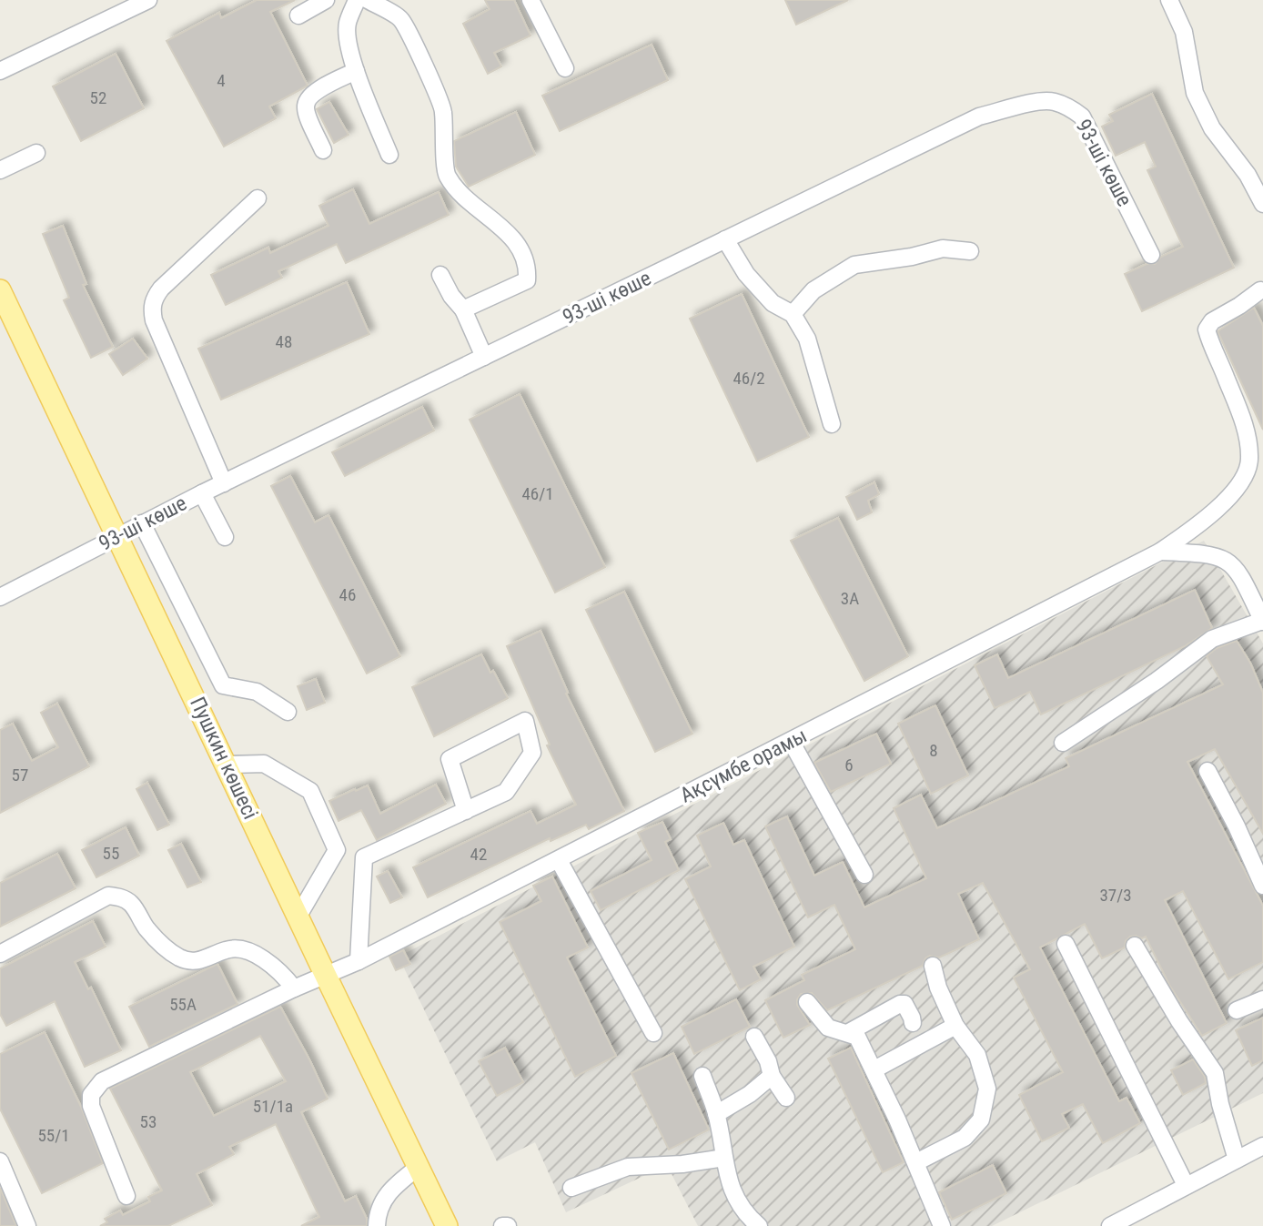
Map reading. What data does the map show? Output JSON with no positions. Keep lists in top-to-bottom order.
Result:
{
  "streets": {
    "main road": ["Пушкин көшесі"],
    "lane": ["93-ші көше", "Ақсүмбе орамы"]
  },
  "crossings": [
    ["93-ші көше", "Пушкин көшесі"],
    ["Пушкин көшесі", "Ақсүмбе орамы"]
  ],
  "house_numbers": [
    "4",
    "52",
    "48",
    "46/2",
    "46/1",
    "46",
    "3А",
    "8",
    "6",
    "57",
    "55",
    "42",
    "37/3",
    "55А",
    "51/1а",
    "53",
    "55/1"
  ]
}
